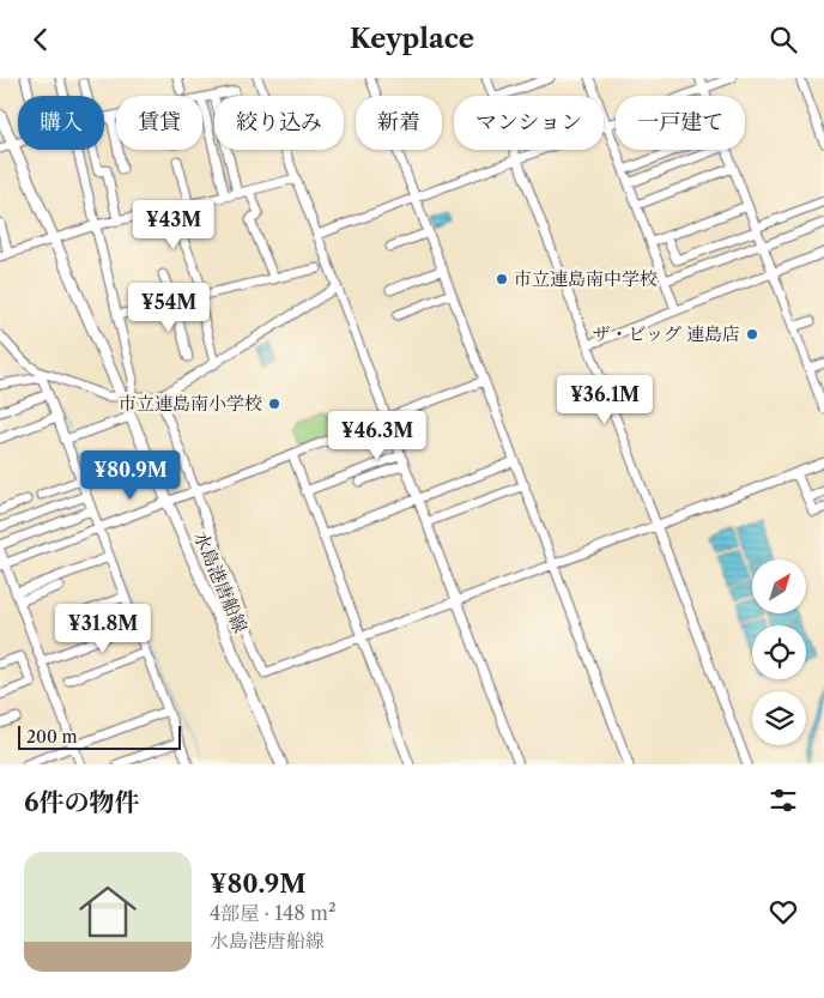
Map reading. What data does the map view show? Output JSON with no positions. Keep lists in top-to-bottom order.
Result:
{
  "streets": {
    "main road": ["水島港唐船線"]
  },
  "places": ["市立連島南中学校", "ザ・ビッグ 連島店", "市立連島南小学校"],
  "scale_bar": "200 m",
  "north": "top right",
  "page": {
    "header": "Keyplace",
    "chip": [
      "購入",
      "賃貸",
      "絞り込み",
      "新着",
      "マンション",
      "一戸建て"
    ],
    "price": [
      "¥43M",
      "¥54M",
      "¥36.1M",
      "¥46.3M",
      "¥80.9M",
      "¥31.8M"
    ],
    "scale": "200 m",
    "heading": "6件の物件",
    "list": [
      {
        "name": "¥80.9M",
        "note": "4部屋 · 148 m² · 水島港唐船線"
      }
    ]
  }
}
